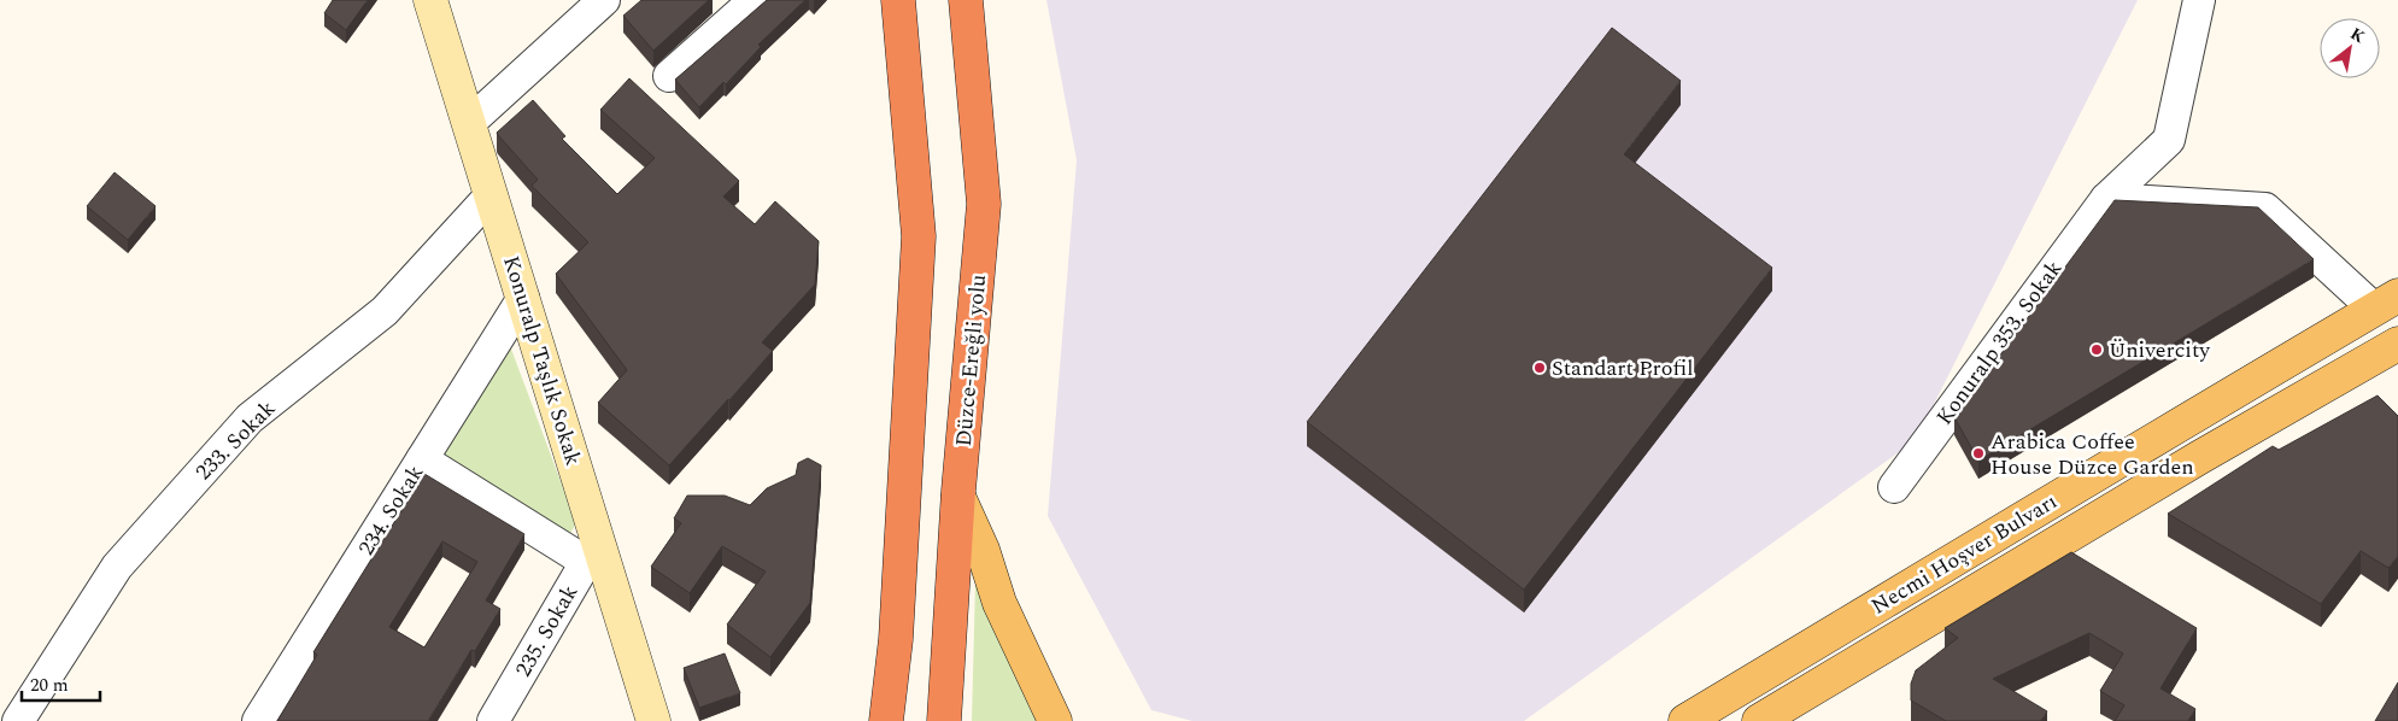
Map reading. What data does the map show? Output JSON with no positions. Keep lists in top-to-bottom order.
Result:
{
  "streets": {
    "highway": ["Düzce-Ereğli yolu"],
    "main road": ["Necmi Hoşver Bulvarı"],
    "street": [
      "Konuralp 353. Sokak",
      "Konuralp Taşlık Sokak",
      "233. Sokak",
      "234. Sokak",
      "235. Sokak"
    ]
  },
  "crossings": [
    ["Konuralp Taşlık Sokak", "233. Sokak"],
    ["Konuralp Taşlık Sokak", "234. Sokak"],
    ["Konuralp Taşlık Sokak", "235. Sokak"]
  ],
  "places": ["Ünivercity", "Standart Profil", "Arabica Coffee House Düzce Garden"],
  "scale_bar": "20 m",
  "north": "top right"
}
